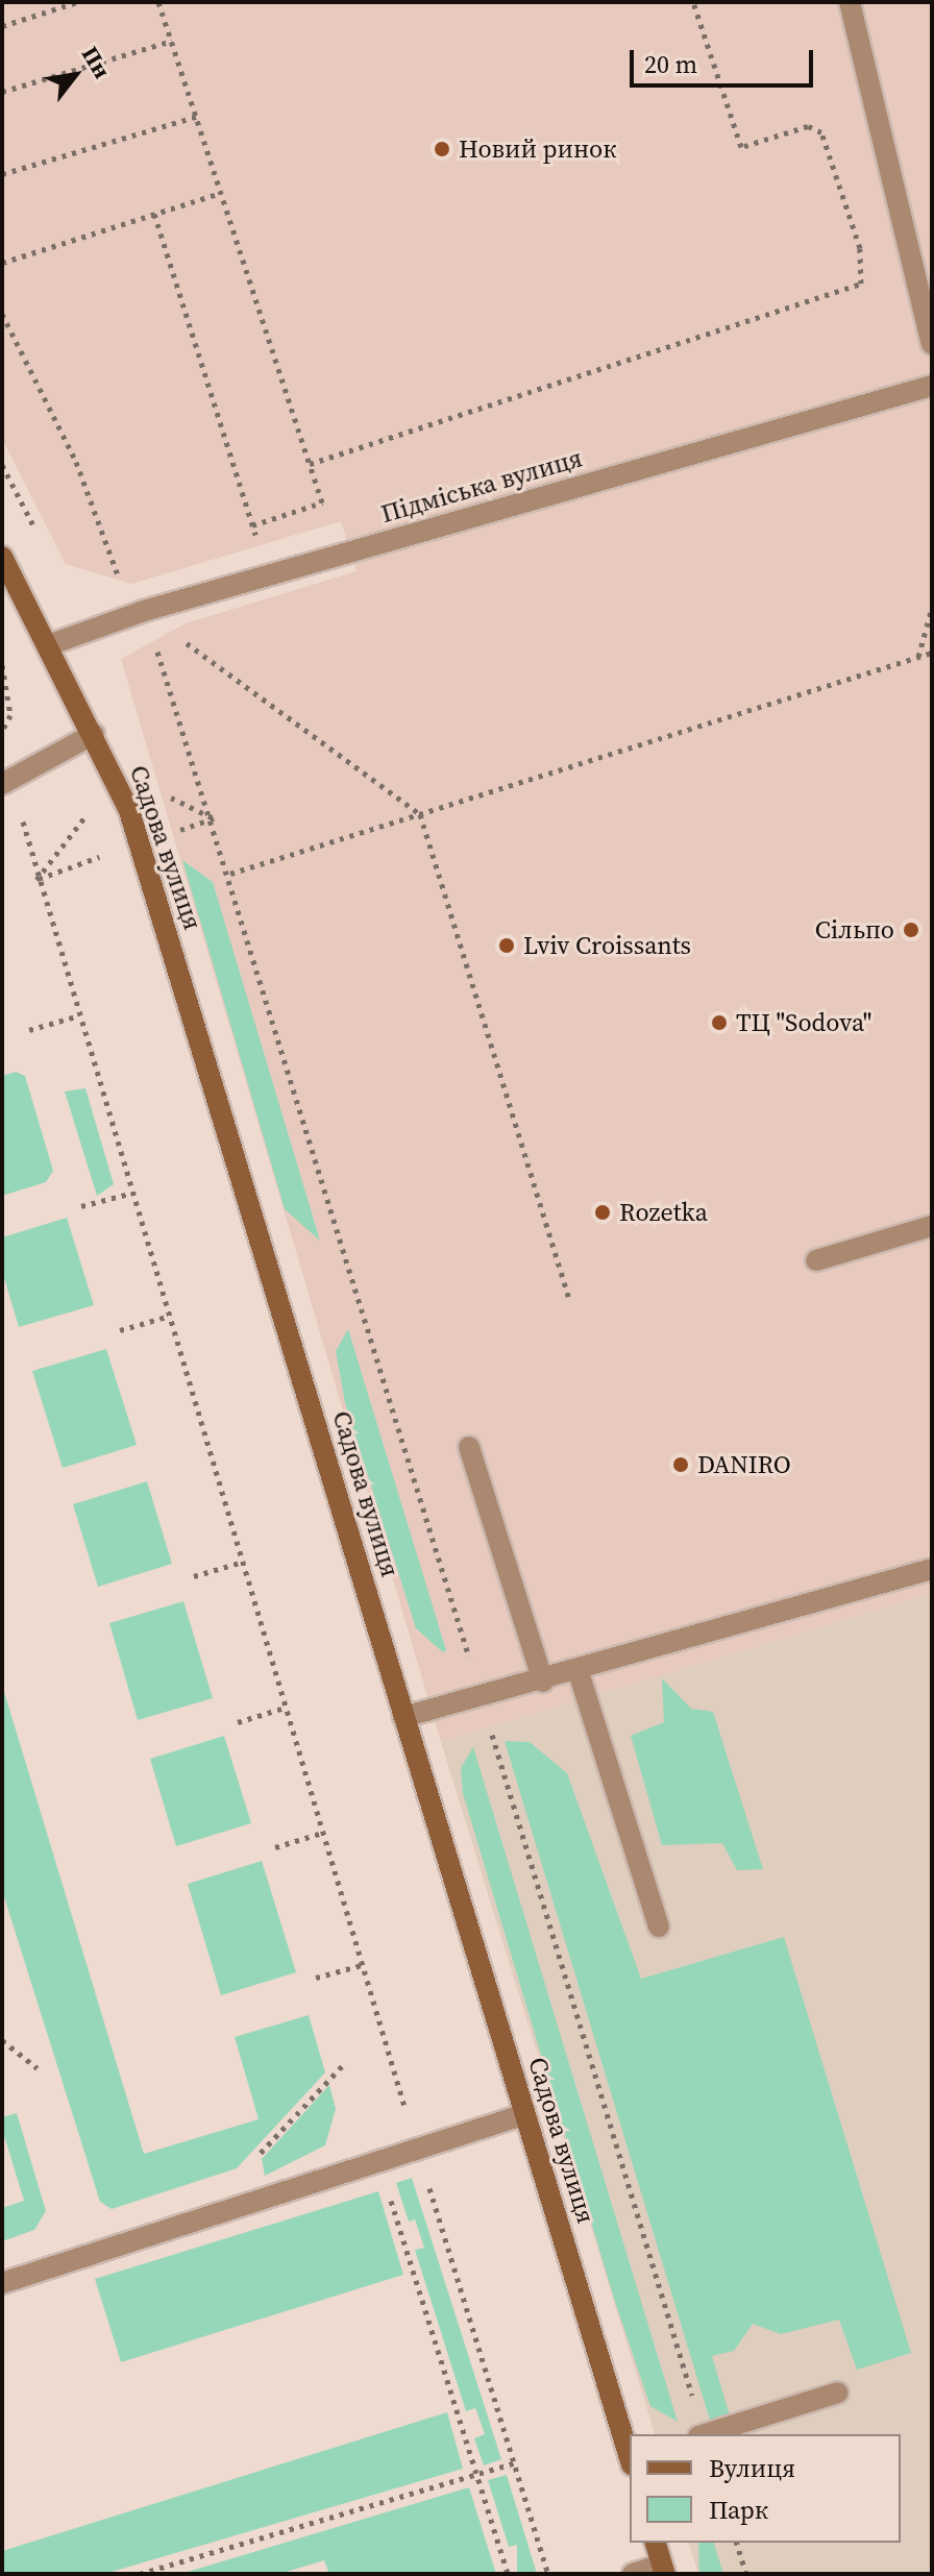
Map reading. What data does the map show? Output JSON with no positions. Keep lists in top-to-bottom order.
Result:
{
  "streets": {
    "street": ["Підміська вулиця", "Садова вулиця"]
  },
  "crossings": [
    ["Підміська вулиця", "Садова вулиця"]
  ],
  "places": [
    "Новий ринок",
    "Сільпо",
    "Lviv Croissants",
    "ТЦ \"Sodova\"",
    "Rozetka",
    "DANIRO"
  ],
  "legend": ["Вулиця", "Парк"],
  "scale_bar": "20 m",
  "north": "top right"
}
